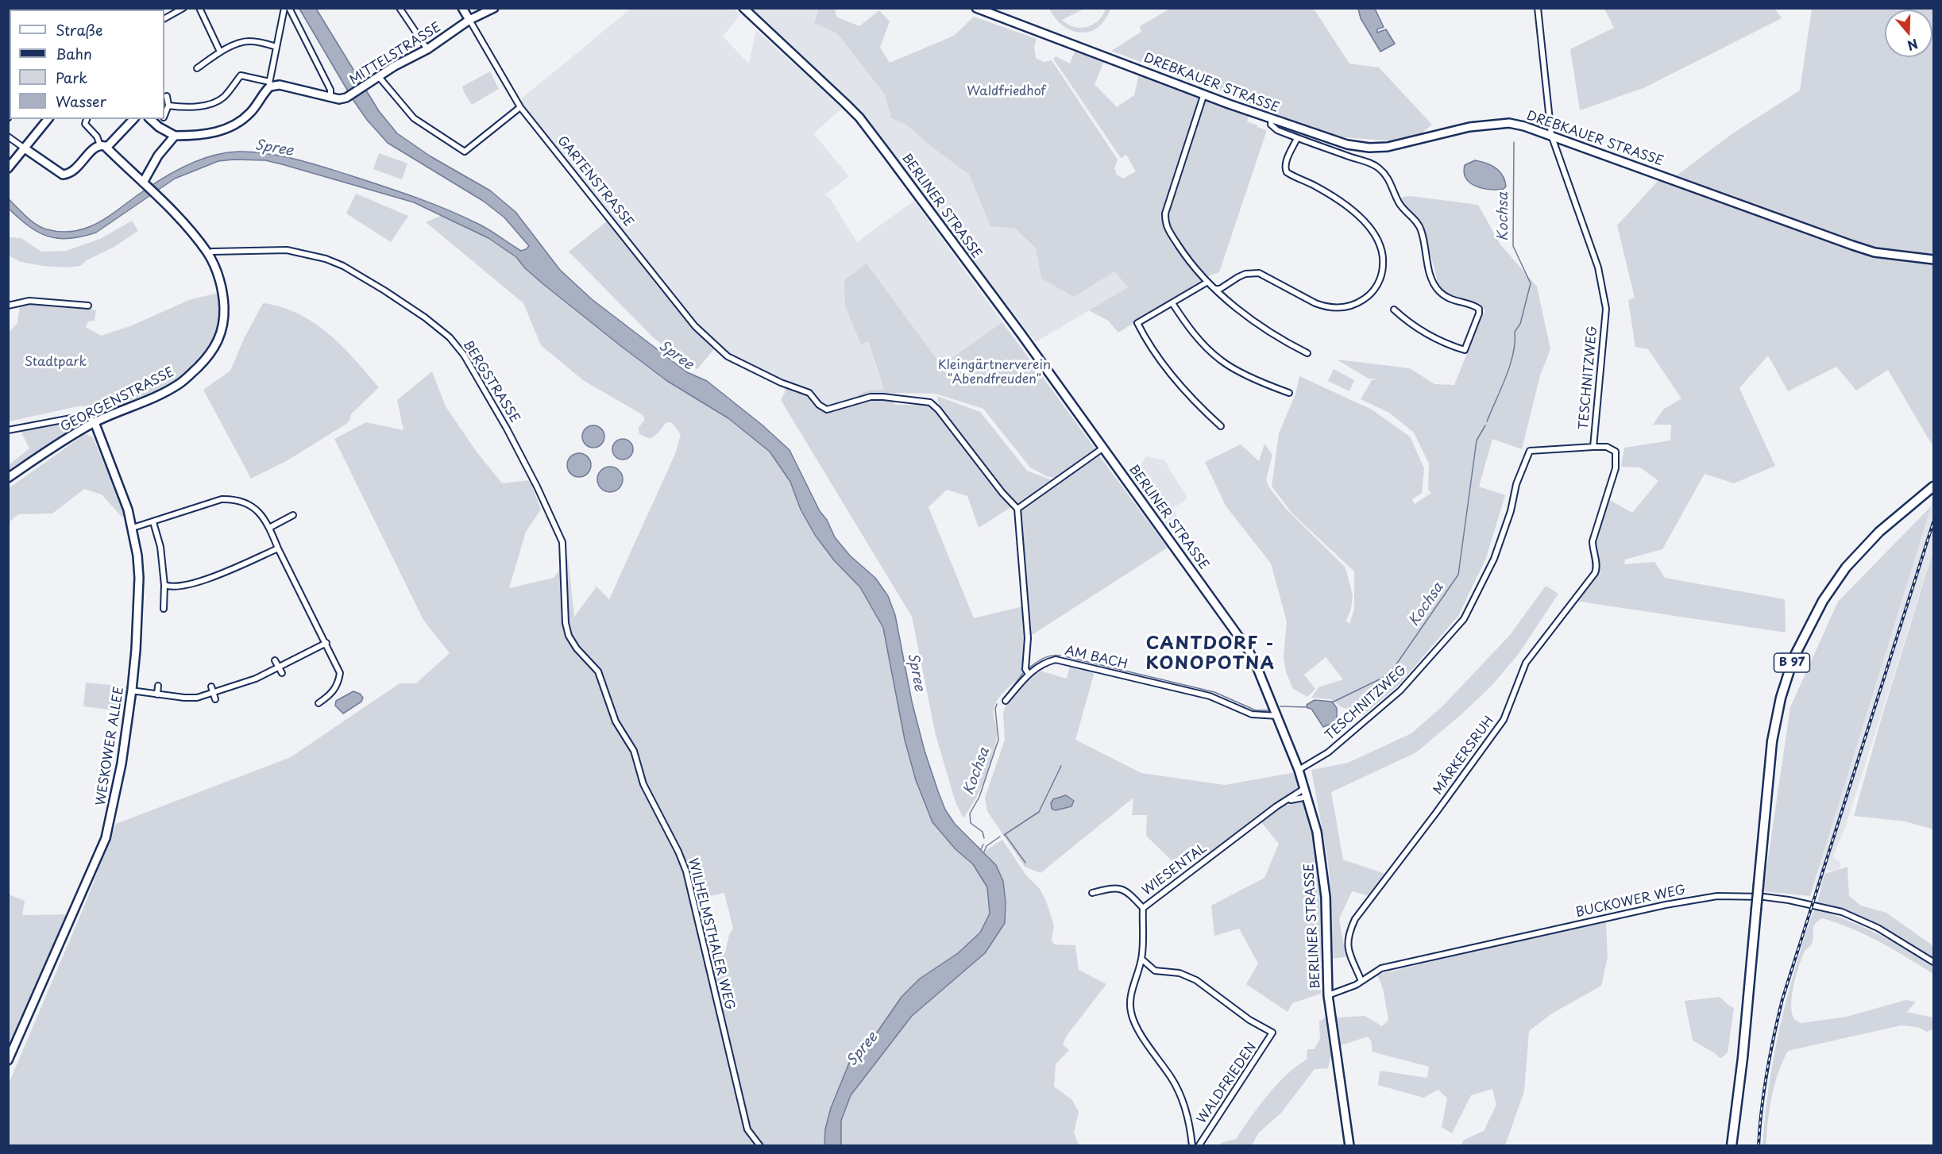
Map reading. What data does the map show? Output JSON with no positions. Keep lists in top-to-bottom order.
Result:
{
  "streets": {
    "main road": [
      "MITTELSTRASSE",
      "DREBKAUER STRASSE",
      "GARTENSTRASSE",
      "BERLINER STRASSE",
      "GEORGENSTRASSE",
      "B 97",
      "WESKOWER ALLEE"
    ],
    "street": [
      "TESCHNITZWEG",
      "BERGSTRASSE",
      "AM BACH",
      "MÄRKERSRUH",
      "WIESENTAL",
      "BUCKOWER WEG",
      "WILHELMSTHALER WEG",
      "WALDFRIEDEN"
    ]
  },
  "crossings": [
    ["MITTELSTRASSE", "GARTENSTRASSE"],
    ["DREBKAUER STRASSE", "TESCHNITZWEG"],
    ["BERLINER STRASSE", "TESCHNITZWEG"],
    ["BERLINER STRASSE", "AM BACH"],
    ["BERLINER STRASSE", "WIESENTAL"],
    ["BERLINER STRASSE", "BUCKOWER WEG"],
    ["TESCHNITZWEG", "MÄRKERSRUH"],
    ["BERGSTRASSE", "GEORGENSTRASSE"],
    ["BERGSTRASSE", "WILHELMSTHALER WEG"],
    ["GEORGENSTRASSE", "WESKOWER ALLEE"],
    ["MÄRKERSRUH", "BUCKOWER WEG"],
    ["WIESENTAL", "WALDFRIEDEN"]
  ],
  "districts": ["CANTDORF - KONOPOTNA"],
  "water": ["Spree", "Kochsa"],
  "parks": ["Waldfriedhof", "Stadtpark", "Kleingärtnerverein \"Abendfreuden\""],
  "legend": [
    "Straße",
    "Bahn",
    "Park",
    "Wasser"
  ],
  "north": "bottom"
}
